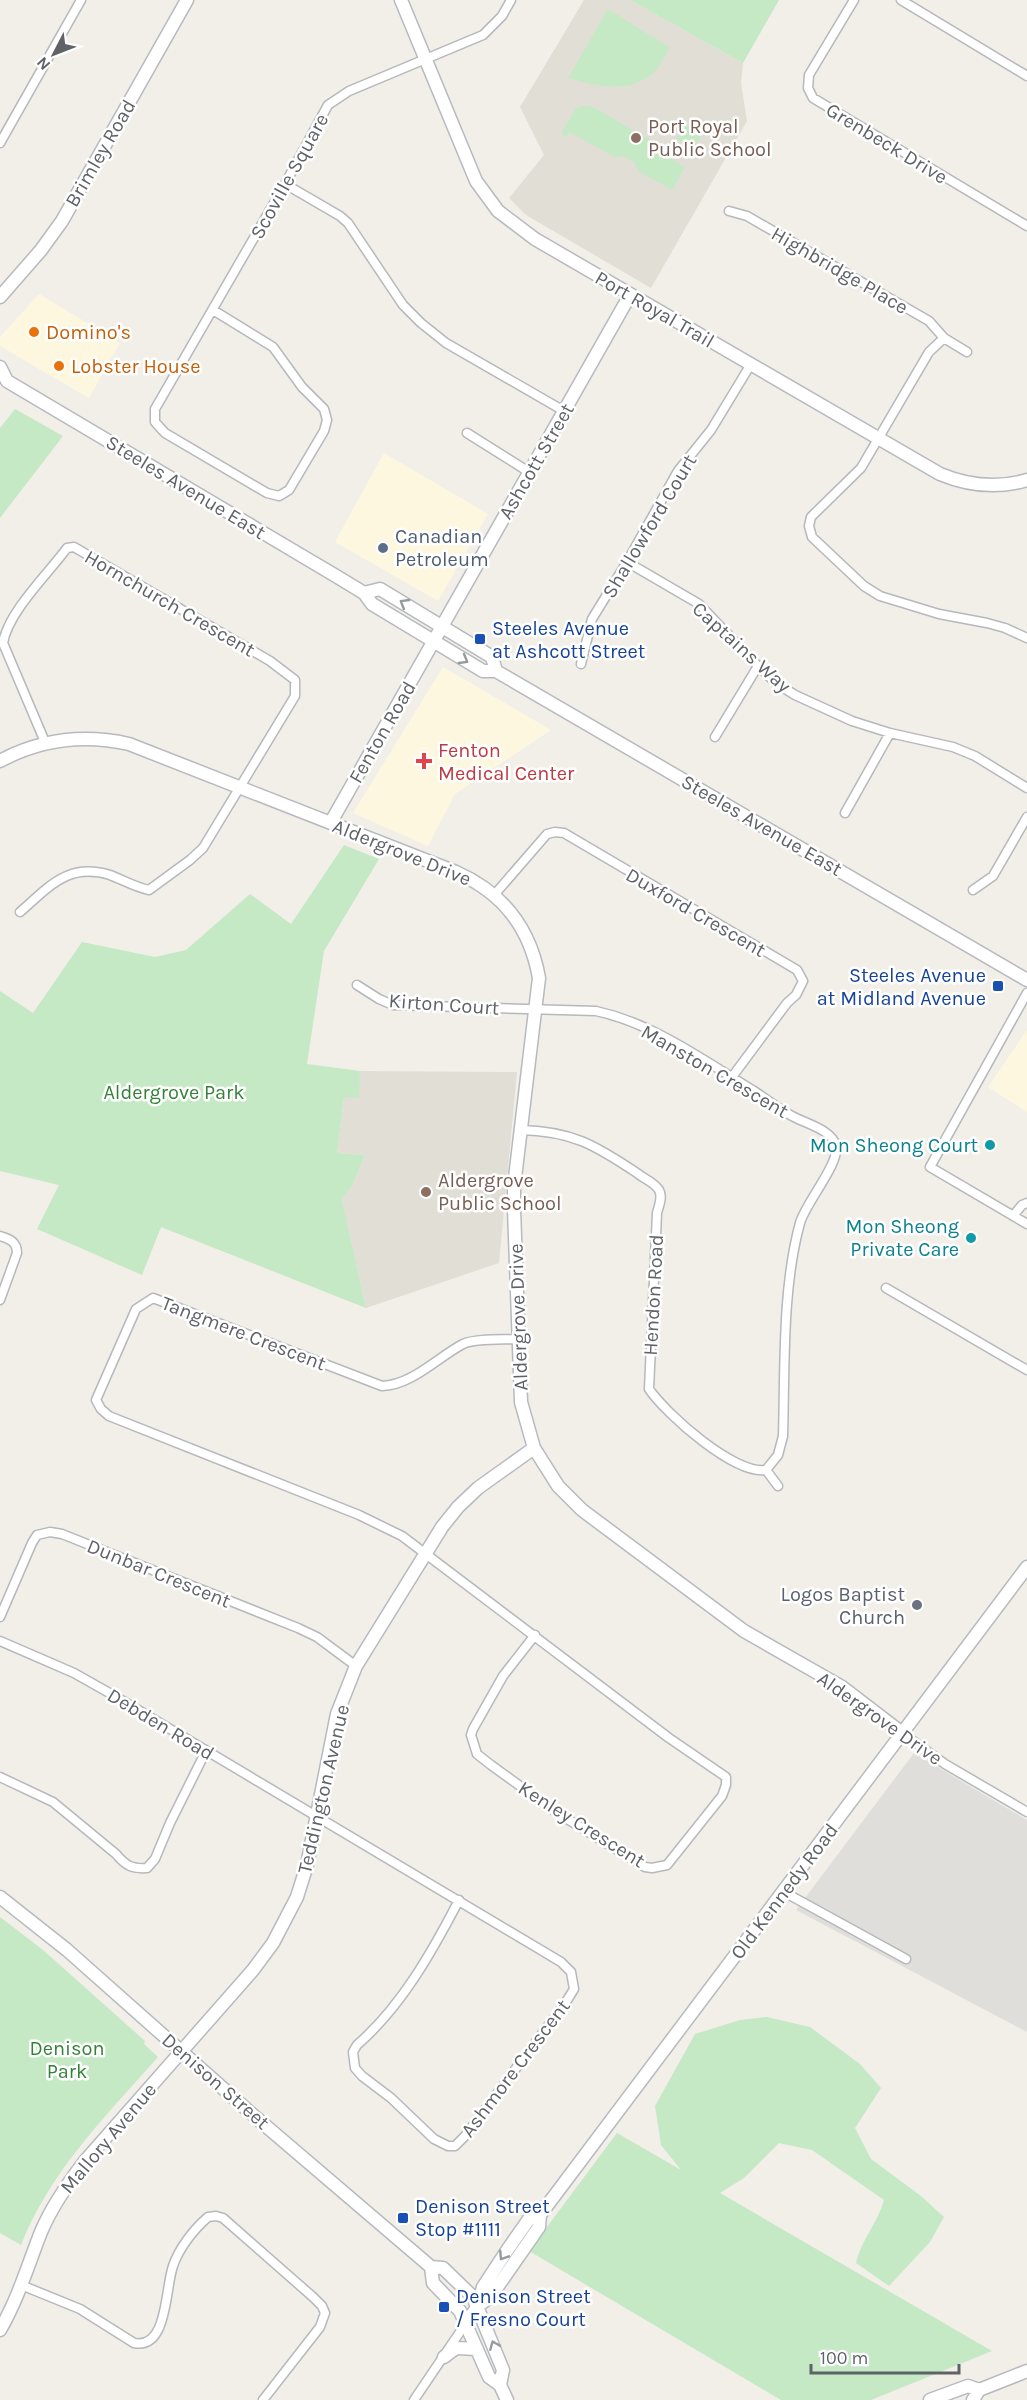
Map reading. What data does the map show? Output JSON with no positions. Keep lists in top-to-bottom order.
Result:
{
  "streets": {
    "street": [
      "Grenbeck Drive",
      "Brimley Road",
      "Scoville Square",
      "Highbridge Place",
      "Port Royal Trail",
      "Ashcott Street",
      "Steeles Avenue East",
      "Shallowford Court",
      "Hornchurch Crescent",
      "Captains Way",
      "Fenton Road",
      "Aldergrove Drive",
      "Duxford Crescent",
      "Kirton Court",
      "Manston Crescent",
      "Hendon Road",
      "Tangmere Crescent",
      "Dunbar Crescent",
      "Debden Road",
      "Teddington Avenue",
      "Kenley Crescent",
      "Old Kennedy Road",
      "Ashmore Crescent",
      "Denison Street",
      "Mallory Avenue"
    ]
  },
  "crossings": [
    ["Scoville Square", "Port Royal Trail"],
    ["Port Royal Trail", "Ashcott Street"],
    ["Port Royal Trail", "Shallowford Court"],
    ["Ashcott Street", "Steeles Avenue East"],
    ["Ashcott Street", "Fenton Road"],
    ["Steeles Avenue East", "Fenton Road"],
    ["Shallowford Court", "Captains Way"],
    ["Hornchurch Crescent", "Aldergrove Drive"],
    ["Fenton Road", "Aldergrove Drive"],
    ["Aldergrove Drive", "Duxford Crescent"],
    ["Aldergrove Drive", "Kirton Court"],
    ["Aldergrove Drive", "Manston Crescent"],
    ["Aldergrove Drive", "Hendon Road"],
    ["Aldergrove Drive", "Tangmere Crescent"],
    ["Aldergrove Drive", "Teddington Avenue"],
    ["Aldergrove Drive", "Old Kennedy Road"],
    ["Duxford Crescent", "Manston Crescent"],
    ["Kirton Court", "Manston Crescent"],
    ["Manston Crescent", "Hendon Road"],
    ["Tangmere Crescent", "Teddington Avenue"],
    ["Tangmere Crescent", "Kenley Crescent"],
    ["Dunbar Crescent", "Teddington Avenue"],
    ["Debden Road", "Teddington Avenue"],
    ["Debden Road", "Ashmore Crescent"],
    ["Teddington Avenue", "Kenley Crescent"],
    ["Teddington Avenue", "Ashmore Crescent"],
    ["Teddington Avenue", "Denison Street"],
    ["Teddington Avenue", "Mallory Avenue"],
    ["Old Kennedy Road", "Denison Street"],
    ["Denison Street", "Mallory Avenue"]
  ],
  "parks": ["Aldergrove Park", "Denison Park"],
  "places": {
    "other": [
      "Port Royal Public School",
      "Domino's",
      "Lobster House",
      "Canadian Petroleum",
      "Mon Sheong Court",
      "Aldergrove Public School",
      "Mon Sheong Private Care",
      "Logos Baptist Church"
    ],
    "transit": [
      "Steeles Avenue at Ashcott Street",
      "Steeles Avenue at Midland Avenue",
      "Denison Street Stop #1111",
      "Denison Street / Fresno Court"
    ],
    "health": ["Fenton Medical Center"]
  },
  "scale_bar": "100 m",
  "north": "bottom left"
}
